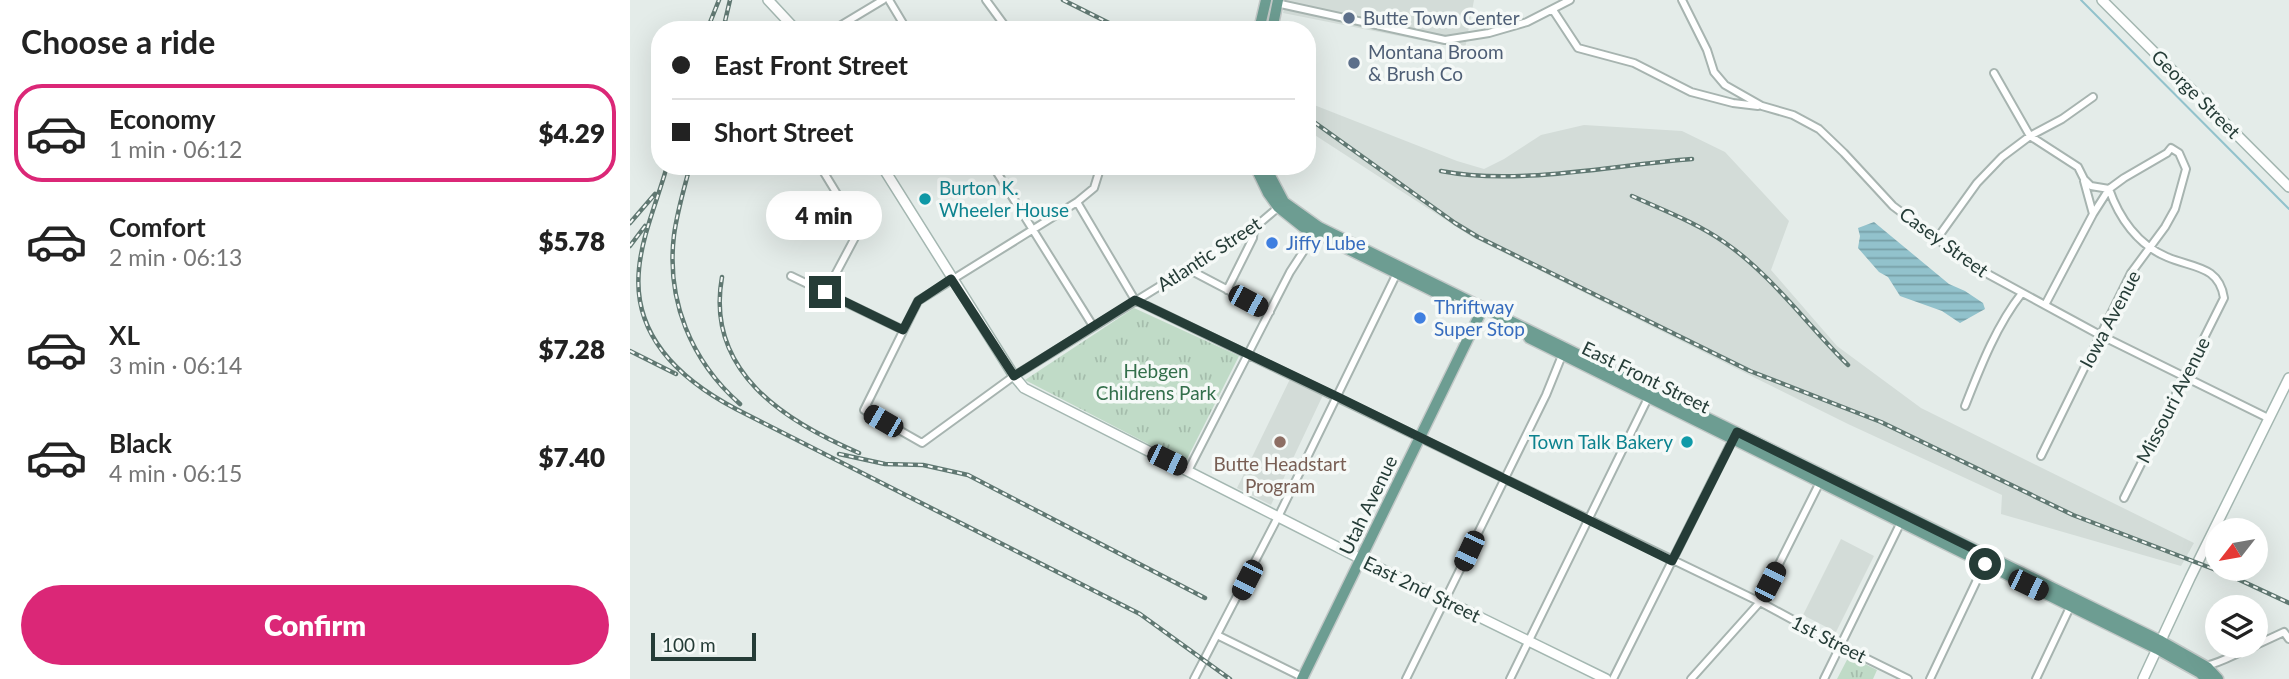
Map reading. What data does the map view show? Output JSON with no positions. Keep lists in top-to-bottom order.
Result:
{
  "streets": {
    "main road": ["East Front Street", "Utah Avenue"],
    "street": [
      "George Street",
      "Casey Street",
      "Atlantic Street",
      "Iowa Avenue",
      "Missouri Avenue",
      "East 2nd Street",
      "1st Street"
    ]
  },
  "crossings": [
    ["Casey Street", "Iowa Avenue"],
    ["Casey Street", "Missouri Avenue"],
    ["Atlantic Street", "East Front Street"],
    ["Atlantic Street", "East 2nd Street"],
    ["Atlantic Street", "1st Street"],
    ["Iowa Avenue", "Missouri Avenue"],
    ["East Front Street", "Utah Avenue"],
    ["Utah Avenue", "East 2nd Street"],
    ["Utah Avenue", "1st Street"]
  ],
  "parks": ["Hebgen Childrens Park"],
  "places": [
    "Butte Town Center",
    "Montana Broom & Brush Co",
    "Burton K. Wheeler House",
    "Jiffy Lube",
    "Thriftway Super Stop",
    "Butte Headstart Program",
    "Town Talk Bakery"
  ],
  "scale_bar": "100 m",
  "north": "bottom left",
  "page": {
    "heading": "Choose a ride",
    "banner": ["East Front Street", "Short Street"],
    "list": [
      {
        "name": "Economy",
        "note": "1 min · 06:12",
        "value": "$4.29"
      },
      {
        "name": "Comfort",
        "note": "2 min · 06:13",
        "value": "$5.78"
      },
      {
        "name": "XL",
        "note": "3 min · 06:14",
        "value": "$7.28"
      },
      {
        "name": "Black",
        "note": "4 min · 06:15",
        "value": "$7.40"
      }
    ],
    "bubble": "4 min",
    "buttons": "Confirm",
    "scale": "100 m"
  }
}
